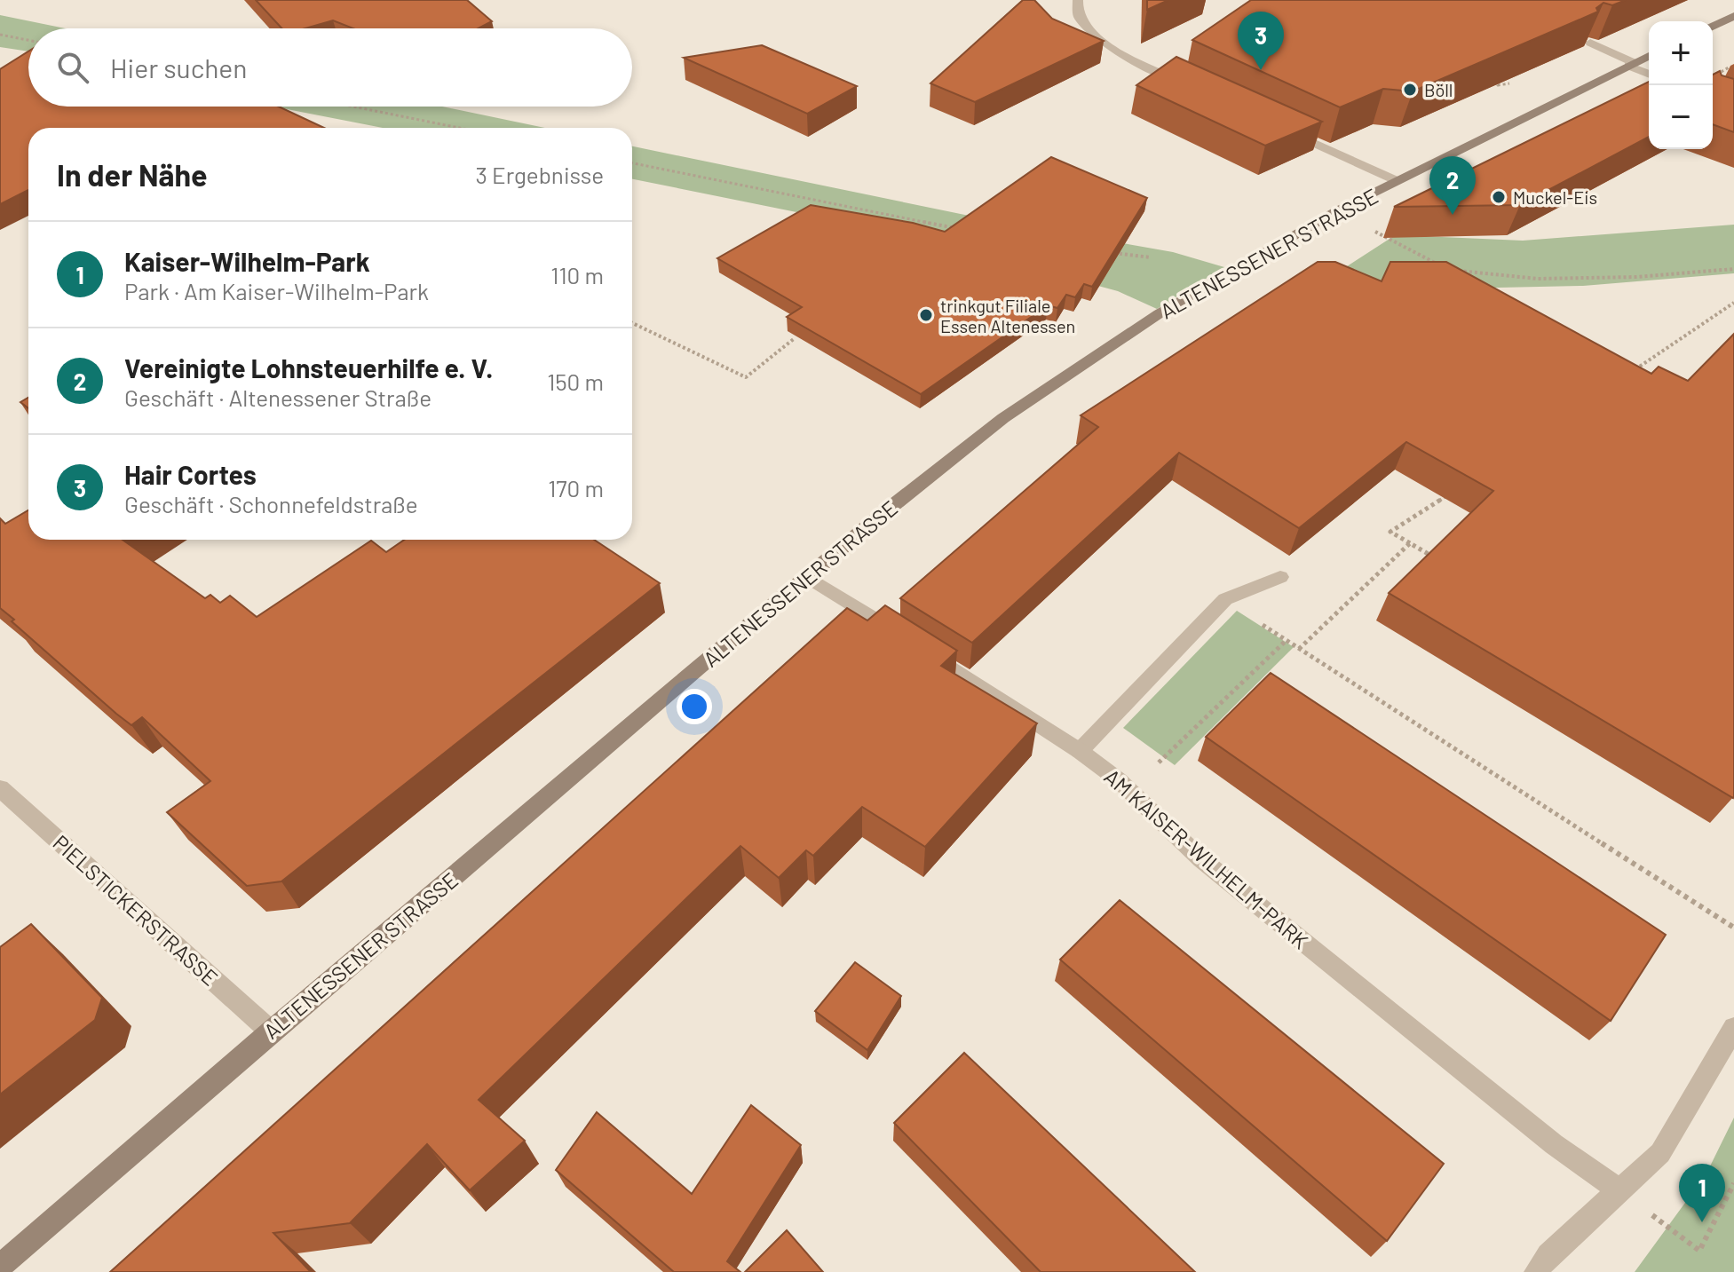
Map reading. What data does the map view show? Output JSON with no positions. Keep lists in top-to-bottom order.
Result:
{
  "streets": {
    "main road": ["ALTENESSENER STRASSE"],
    "street": ["AM KAISER-WILHELM-PARK", "PIELSTICKERSTRASSE"]
  },
  "crossings": [
    ["ALTENESSENER STRASSE", "AM KAISER-WILHELM-PARK"],
    ["ALTENESSENER STRASSE", "PIELSTICKERSTRASSE"]
  ],
  "places": ["Böll", "Muckel-Eis", "trinkgut Filiale Essen Altenessen"],
  "page": {
    "pins": ["3", "2", "1"],
    "map_buttons": ["+", "−"],
    "search": "Hier suchen",
    "heading": ["In der Nähe", "3 Ergebnisse"],
    "list": [
      {
        "mark": "1",
        "name": "Kaiser-Wilhelm-Park",
        "note": "Park · Am Kaiser-Wilhelm-Park",
        "value": "110 m"
      },
      {
        "mark": "2",
        "name": "Vereinigte Lohnsteuerhilfe e. V.",
        "note": "Geschäft · Altenessener Straße",
        "value": "150 m"
      },
      {
        "mark": "3",
        "name": "Hair Cortes",
        "note": "Geschäft · Schonnefeldstraße",
        "value": "170 m"
      }
    ]
  }
}
